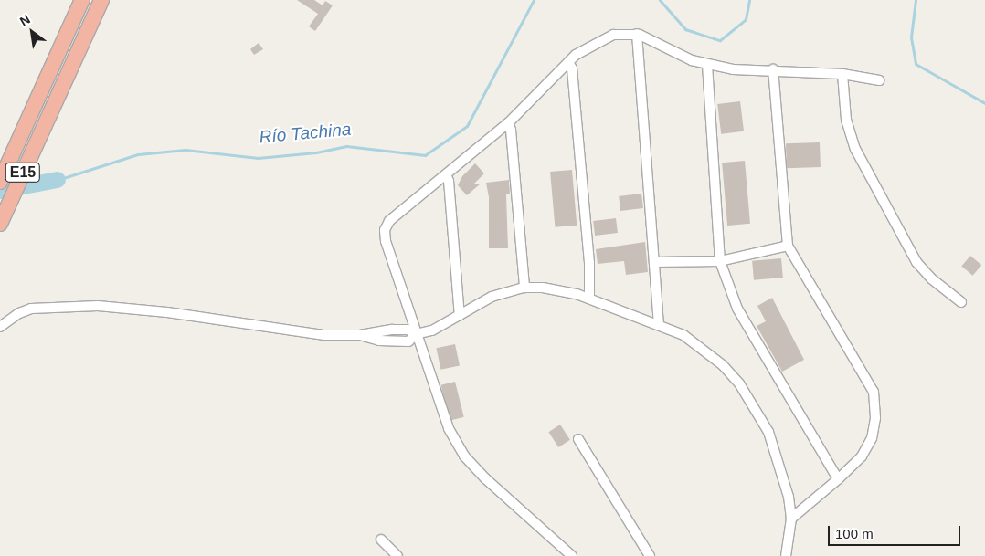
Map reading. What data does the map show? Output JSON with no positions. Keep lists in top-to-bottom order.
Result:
{
  "streets": {
    "highway": ["E15"]
  },
  "water": ["Río Tachina"],
  "scale_bar": "100 m",
  "north": "top left"
}
